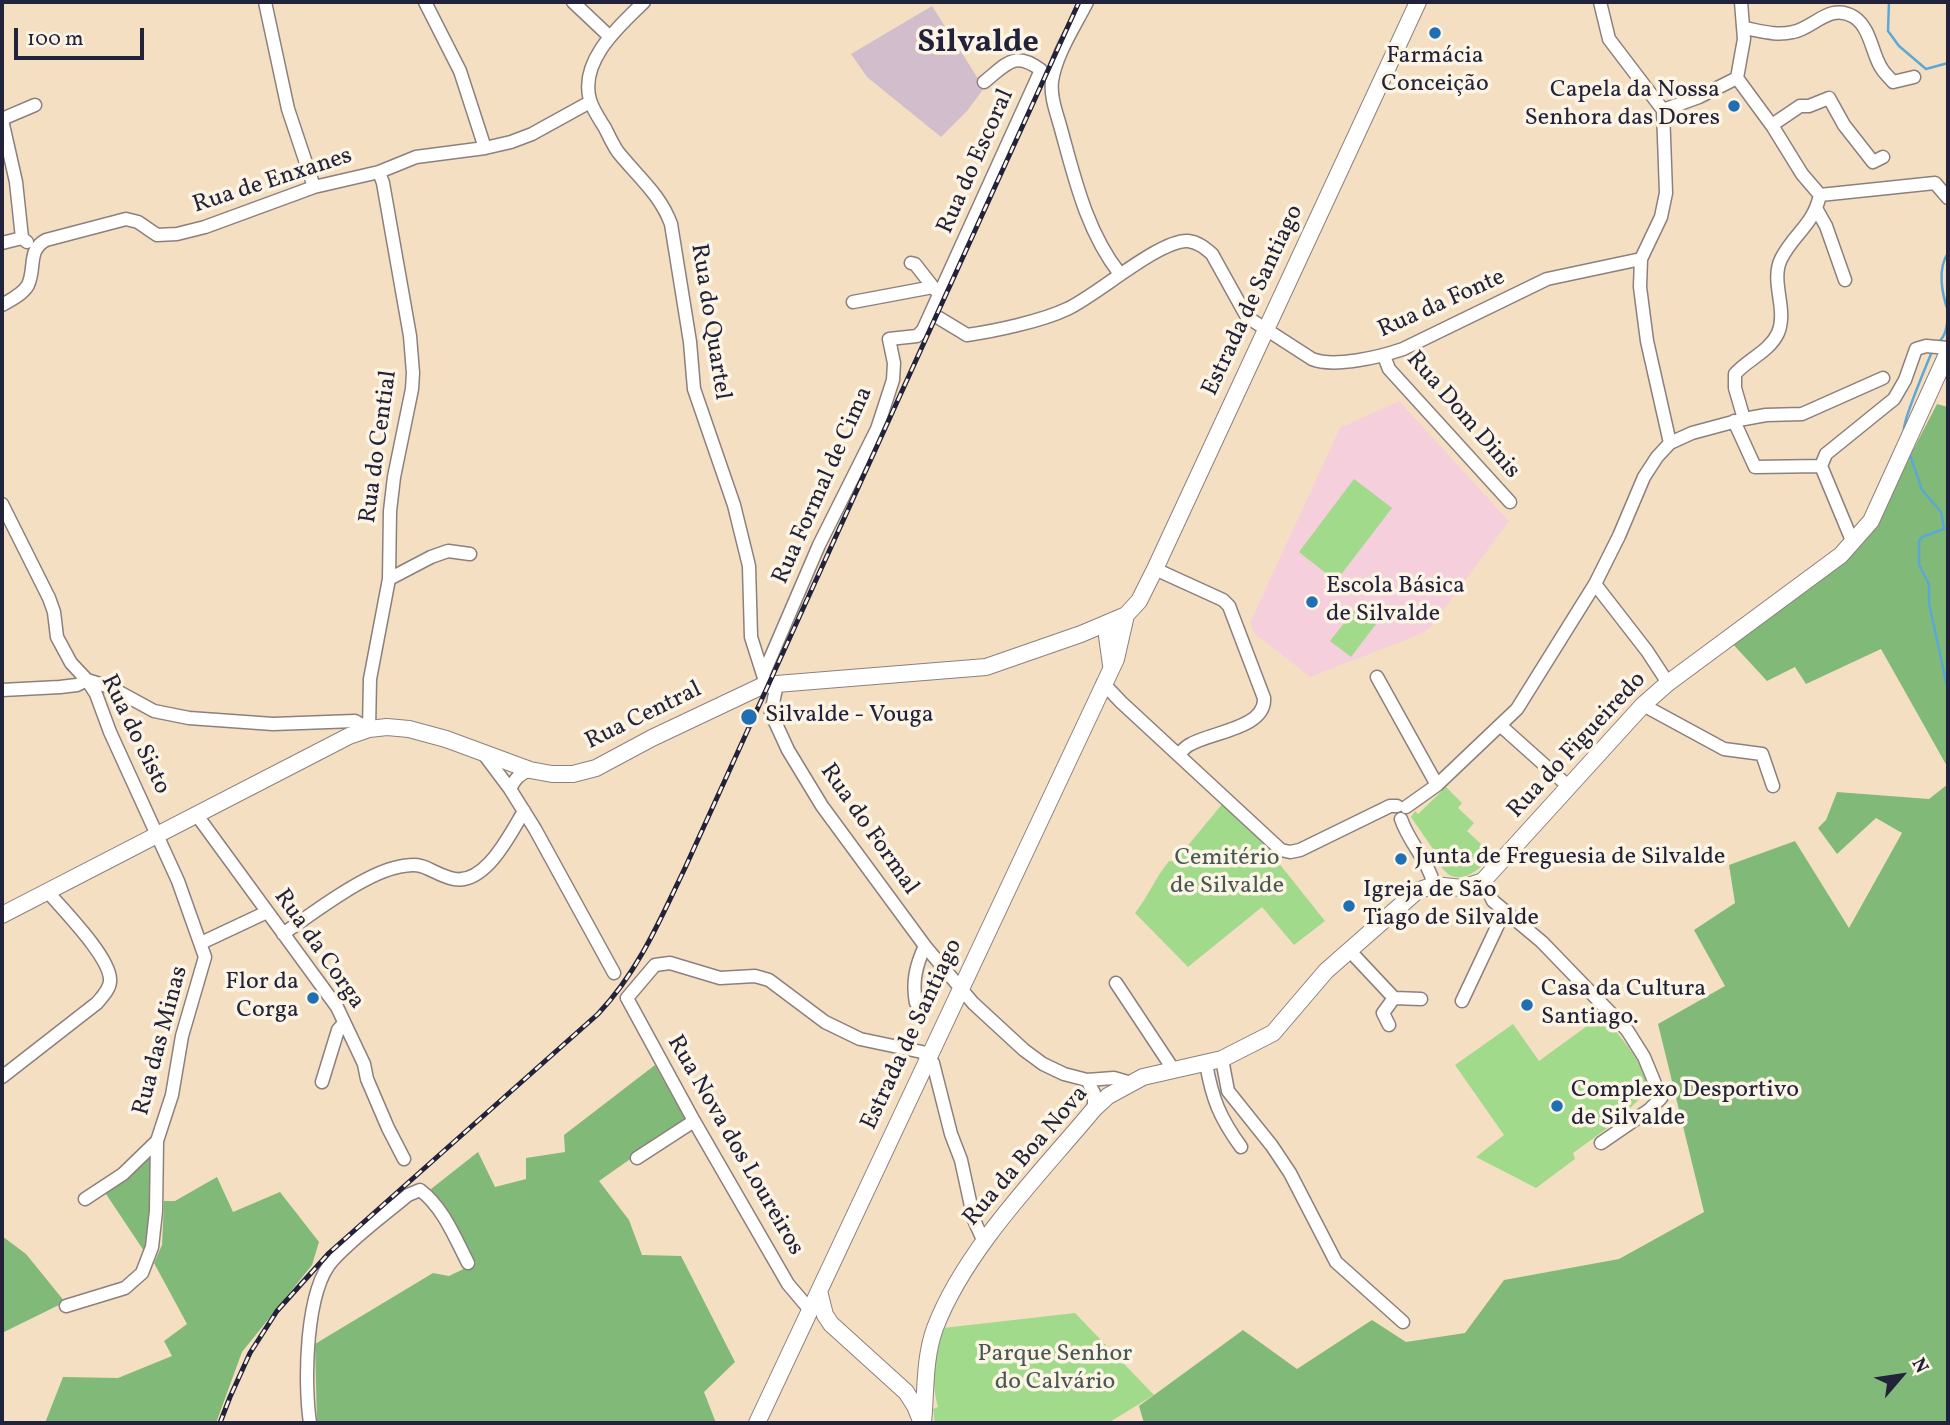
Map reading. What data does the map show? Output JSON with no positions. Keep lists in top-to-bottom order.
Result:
{
  "streets": {
    "main road": [
      "Estrada de Santiago",
      "Rua Central",
      "Rua do Figueiredo",
      "Rua da Boa Nova"
    ],
    "street": [
      "Rua do Escoral",
      "Rua de Enxanes",
      "Rua da Fonte",
      "Rua do Quartel",
      "Rua Dom Dinis",
      "Rua do Cential",
      "Rua Formal de Cima",
      "Rua do Sisto",
      "Rua do Formal",
      "Rua da Corga",
      "Rua das Minas",
      "Rua Nova dos Loureiros"
    ]
  },
  "crossings": [
    ["Rua do Escoral", "Rua Formal de Cima"],
    ["Rua de Enxanes", "Rua do Quartel"],
    ["Rua de Enxanes", "Rua do Cential"],
    ["Estrada de Santiago", "Rua da Fonte"],
    ["Estrada de Santiago", "Rua Central"],
    ["Estrada de Santiago", "Rua do Formal"],
    ["Estrada de Santiago", "Rua Nova dos Loureiros"],
    ["Rua da Fonte", "Rua Dom Dinis"],
    ["Rua do Quartel", "Rua Formal de Cima"],
    ["Rua do Quartel", "Rua Central"],
    ["Rua do Quartel", "Rua do Formal"],
    ["Rua do Cential", "Rua Central"],
    ["Rua Formal de Cima", "Rua Central"],
    ["Rua Formal de Cima", "Rua do Formal"],
    ["Rua Central", "Rua do Sisto"],
    ["Rua Central", "Rua do Formal"],
    ["Rua Central", "Rua da Corga"],
    ["Rua Central", "Rua das Minas"],
    ["Rua do Sisto", "Rua das Minas"],
    ["Rua do Formal", "Rua da Boa Nova"]
  ],
  "districts": ["Silvalde"],
  "parks": ["Cemitério de Silvalde", "Parque Senhor do Calvário"],
  "places": [
    "Farmácia Conceição",
    "Capela da Nossa Senhora das Dores",
    "Escola Básica de Silvalde",
    "Silvalde - Vouga",
    "Junta de Freguesia de Silvalde",
    "Igreja de São Tiago de Silvalde",
    "Flor da Corga",
    "Casa da Cultura Santiago.",
    "Complexo Desportivo de Silvalde"
  ],
  "scale_bar": "100 m",
  "north": "top right"
}
